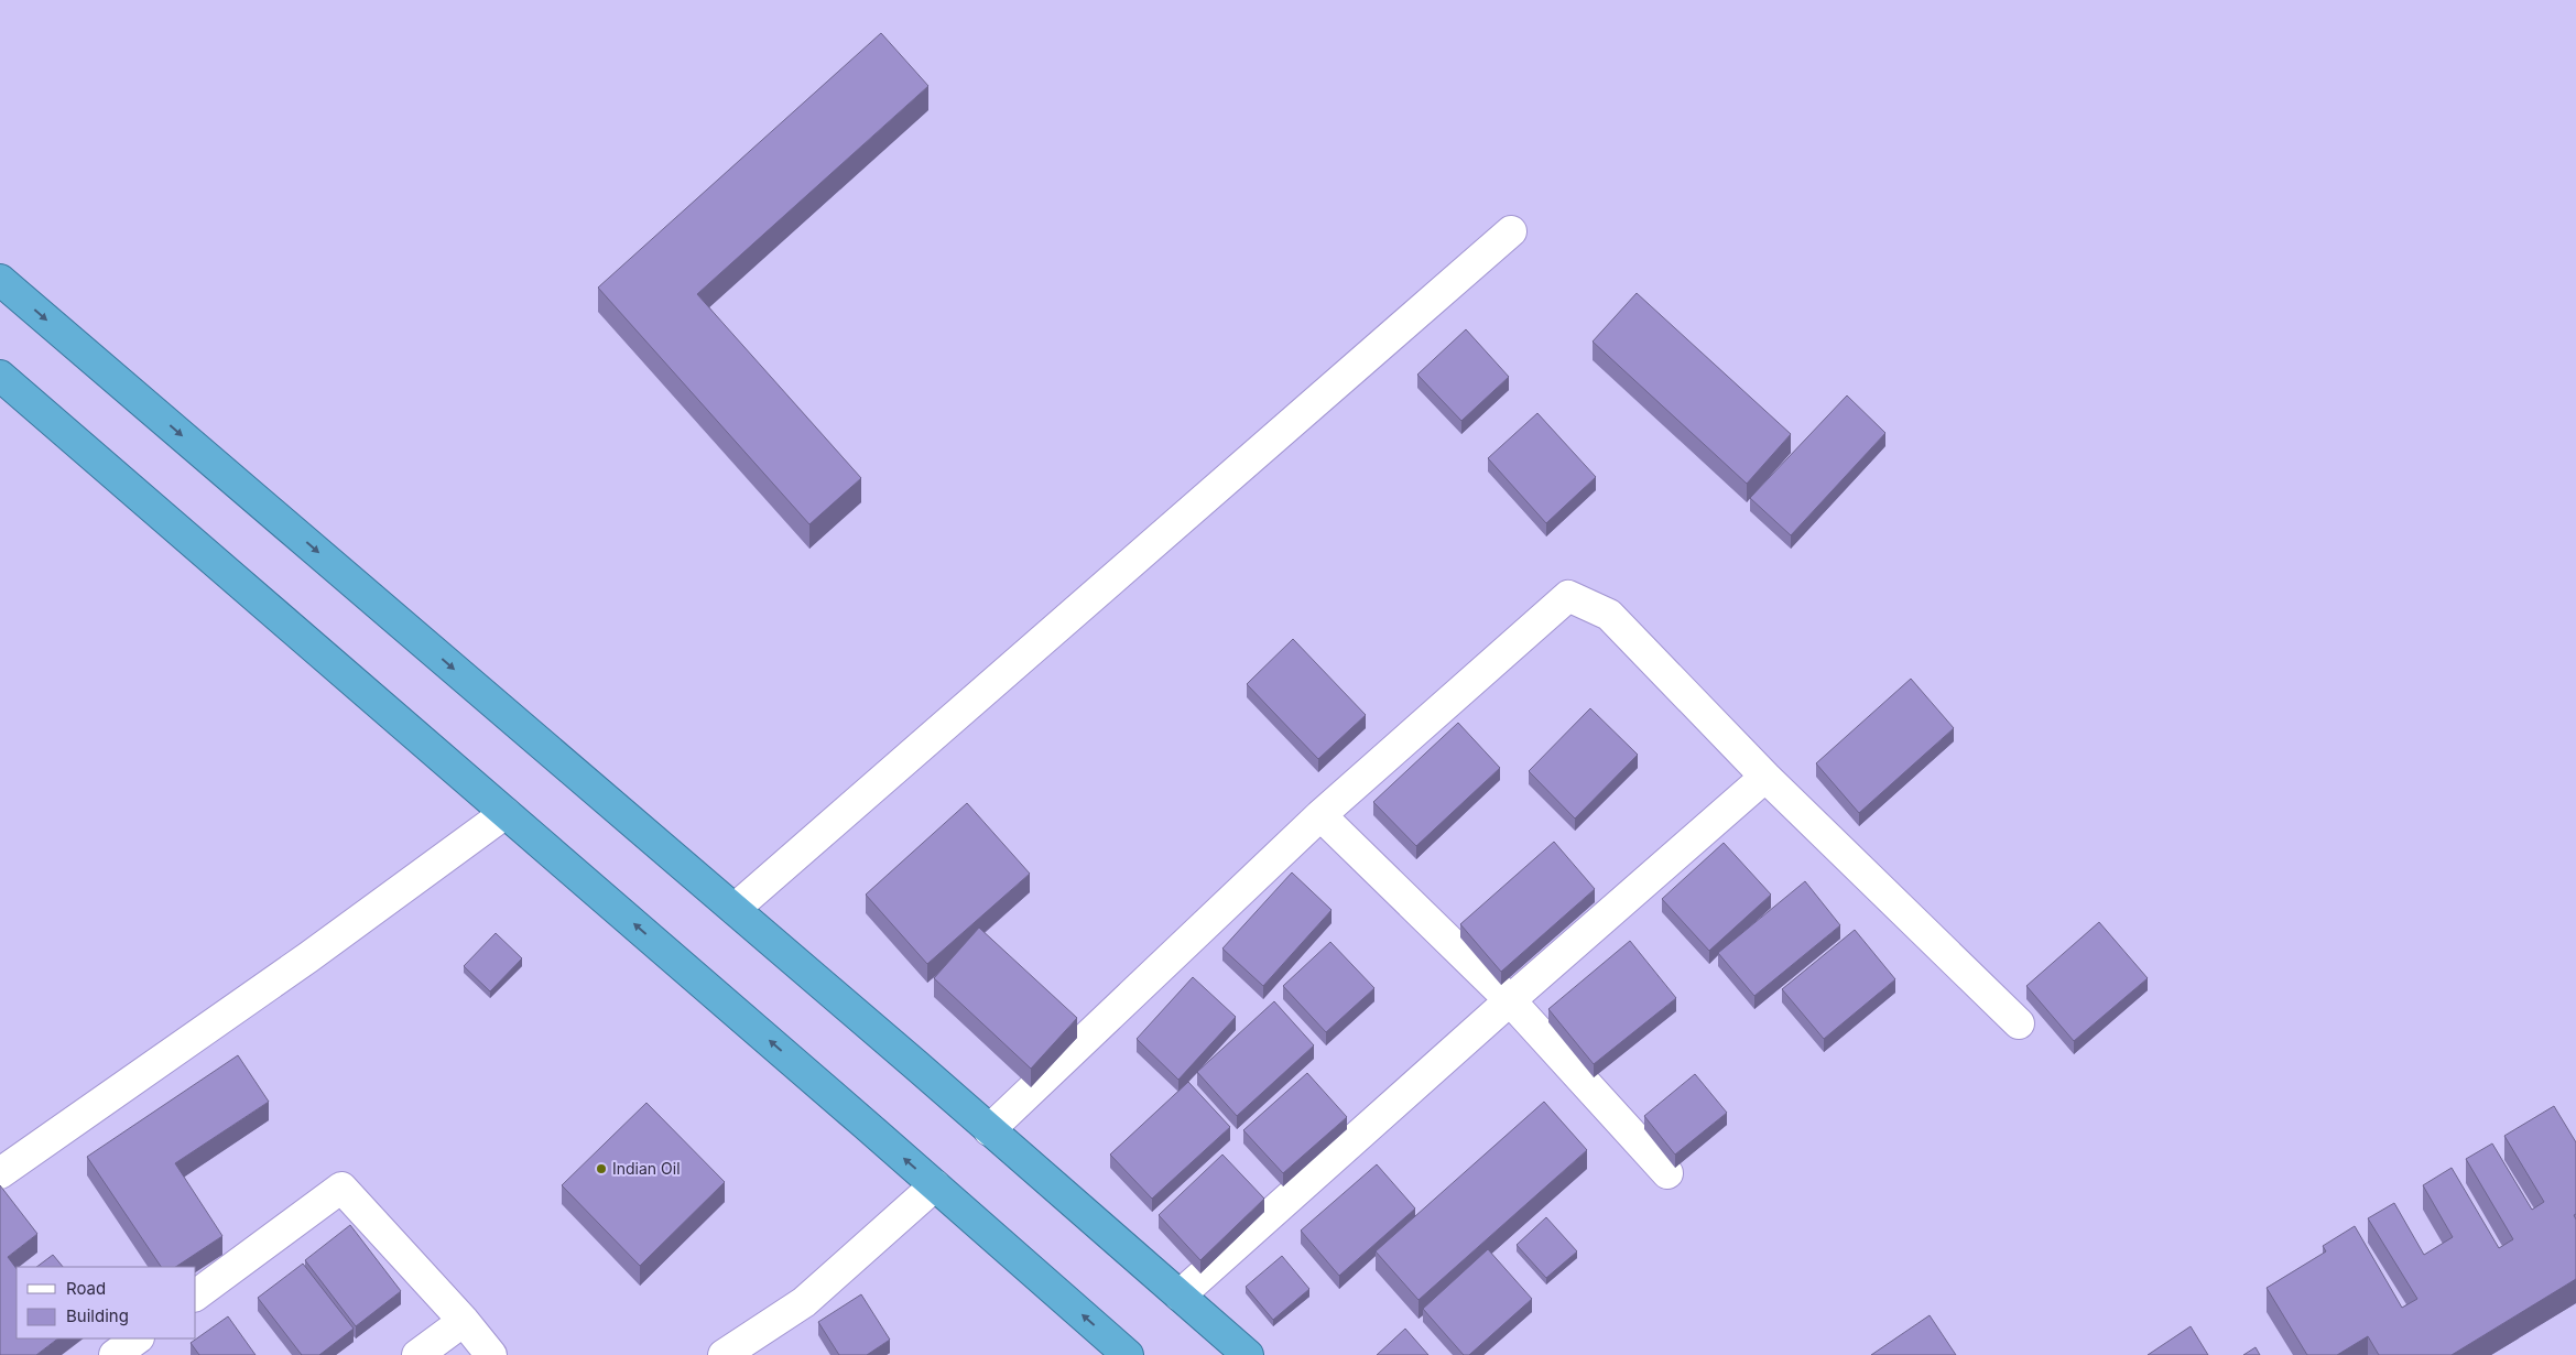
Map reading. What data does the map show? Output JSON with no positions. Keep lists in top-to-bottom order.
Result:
{
  "places": ["Indian Oil"],
  "legend": ["Road", "Building"]
}
